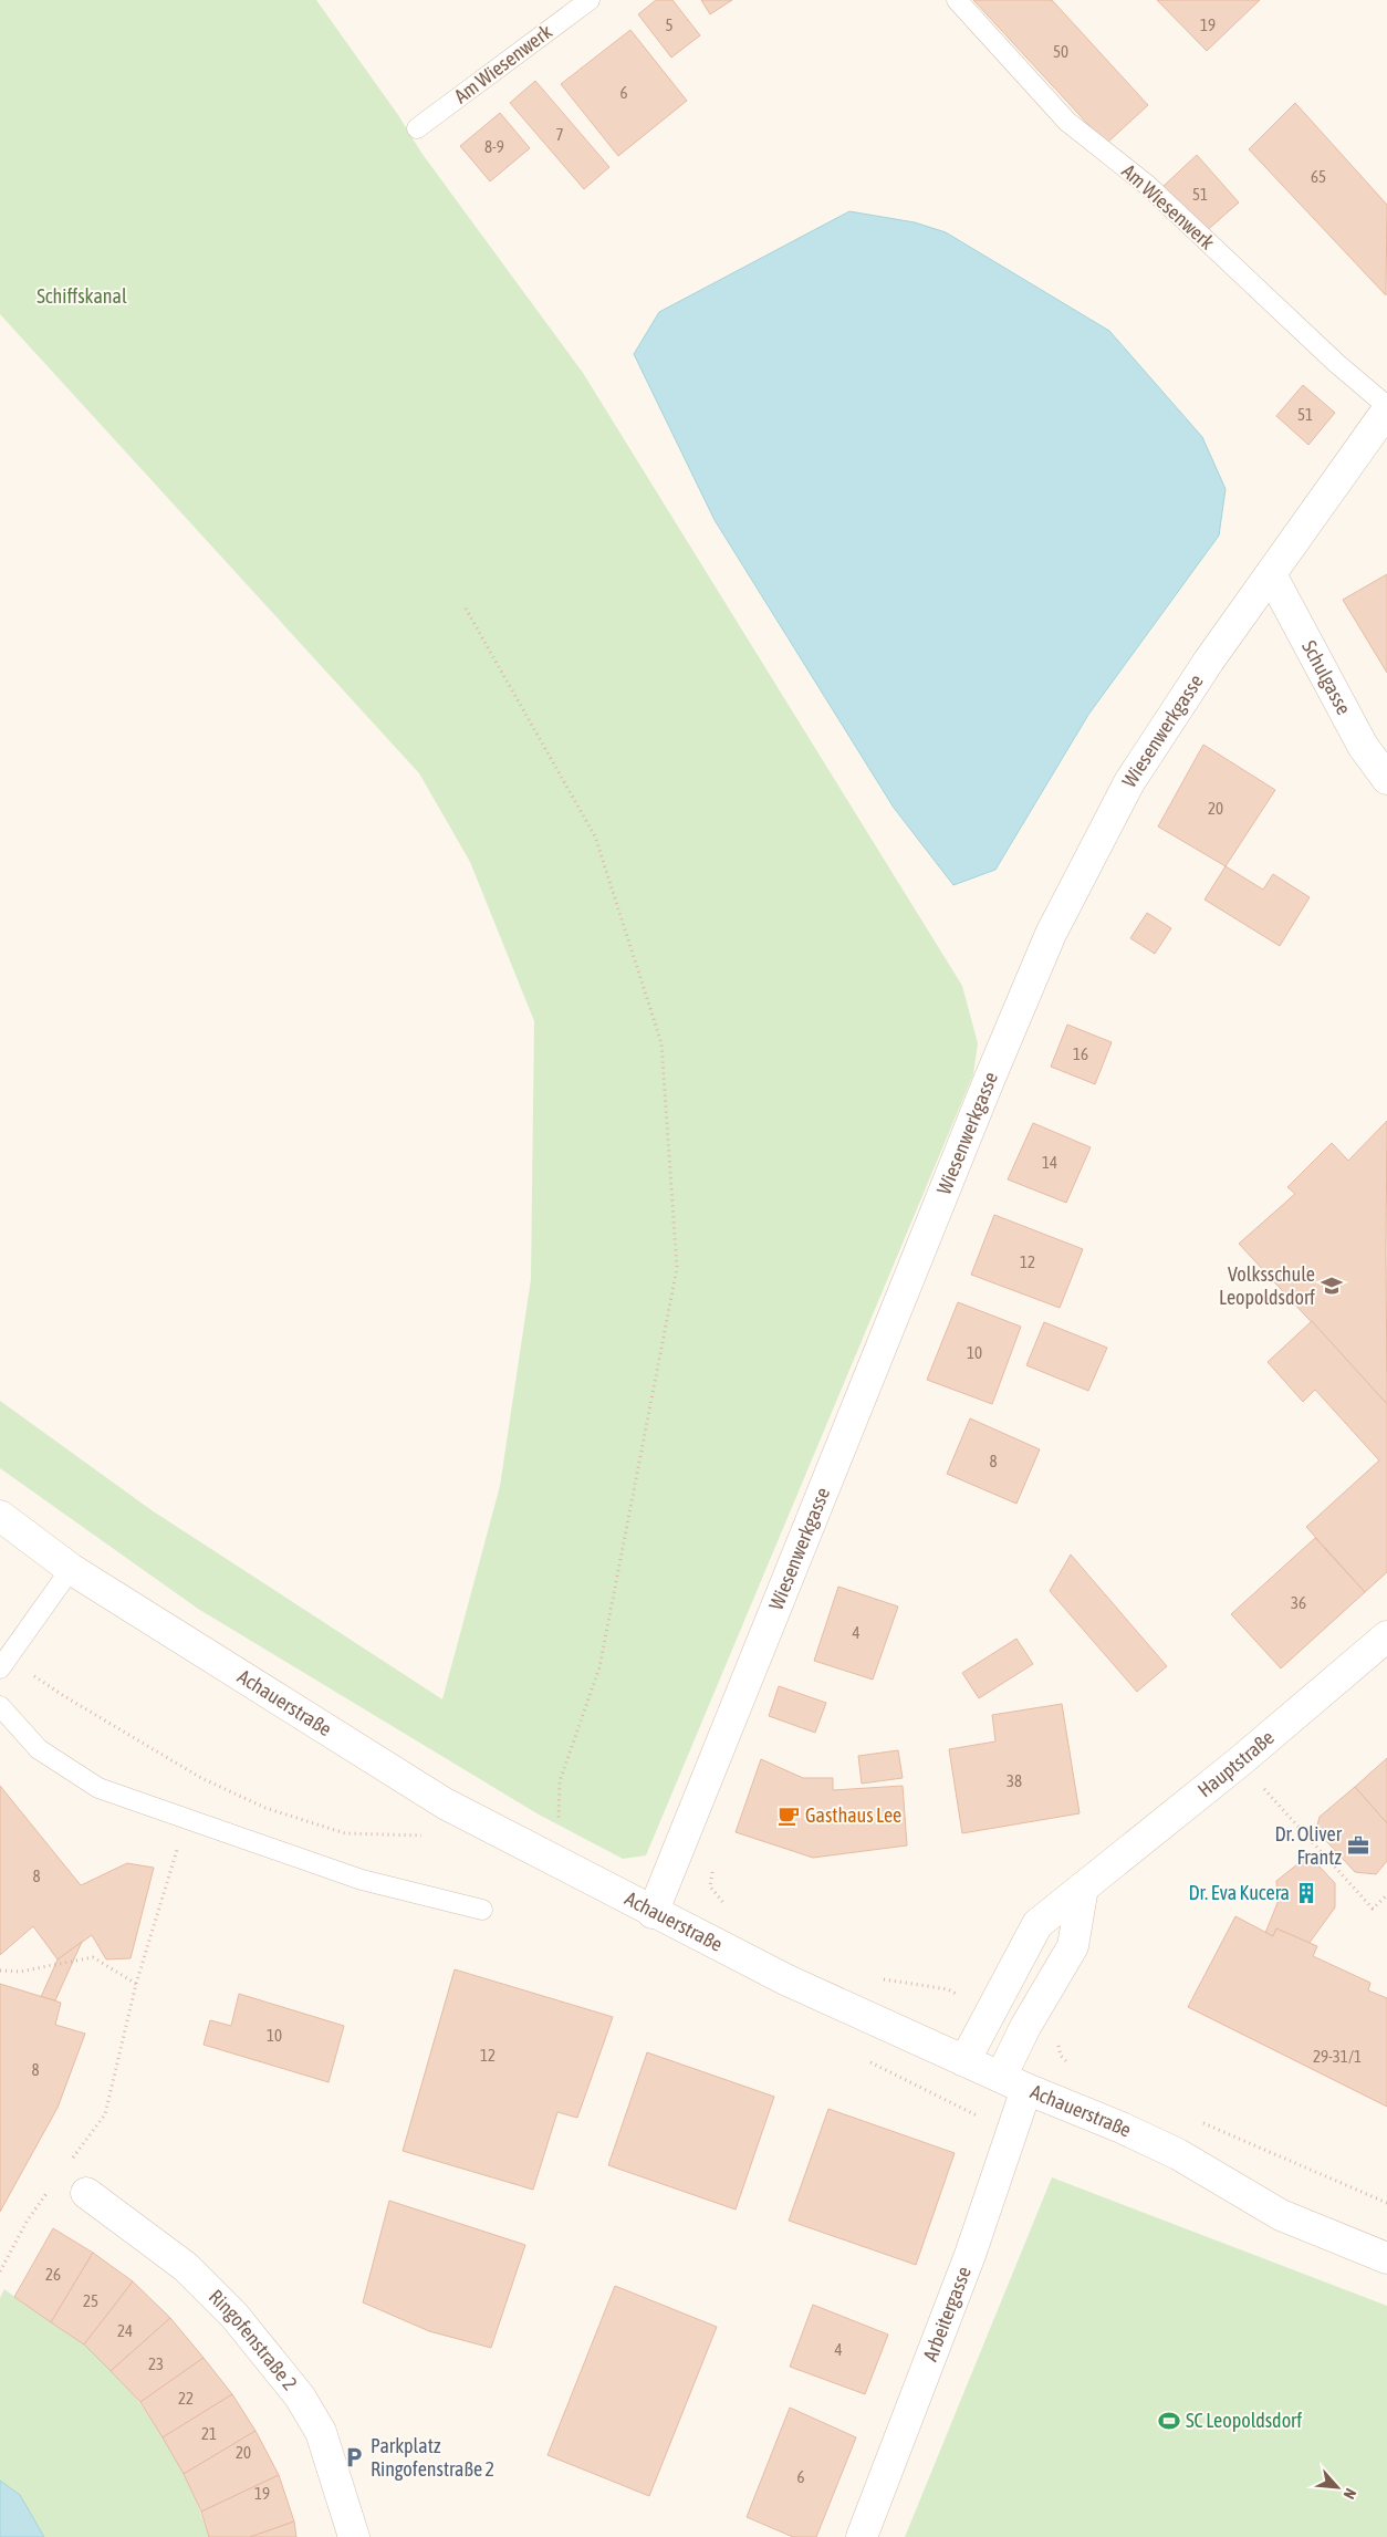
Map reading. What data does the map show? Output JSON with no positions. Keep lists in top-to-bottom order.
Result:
{
  "streets": {
    "street": [
      "Schulgasse",
      "Wiesenwerkgasse",
      "Achauerstraße",
      "Hauptstraße",
      "Arbeitergasse",
      "Ringofenstraße 2"
    ],
    "lane": ["Am Wiesenwerk"]
  },
  "crossings": [
    ["Schulgasse", "Wiesenwerkgasse"],
    ["Wiesenwerkgasse", "Achauerstraße"],
    ["Achauerstraße", "Hauptstraße"],
    ["Achauerstraße", "Arbeitergasse"]
  ],
  "parks": ["Schiffskanal"],
  "places": {
    "school or university": ["Volksschule Leopoldsdorf"],
    "cafe": ["Gasthaus Lee"],
    "office": ["Dr. Oliver Frantz"],
    "building": ["Dr. Eva Kucera"],
    "sports": ["SC Leopoldsdorf"],
    "parking": ["Parkplatz Ringofenstraße 2"]
  },
  "house_numbers": [
    "5",
    "19",
    "50",
    "6",
    "7",
    "8-9",
    "65",
    "51",
    "51",
    "20",
    "16",
    "14",
    "12",
    "10",
    "8",
    "36",
    "4",
    "38",
    "8",
    "10",
    "12",
    "29-31/1",
    "8",
    "26",
    "25",
    "24",
    "4",
    "23",
    "22",
    "21",
    "20",
    "6",
    "19"
  ],
  "north": "bottom right"
}
